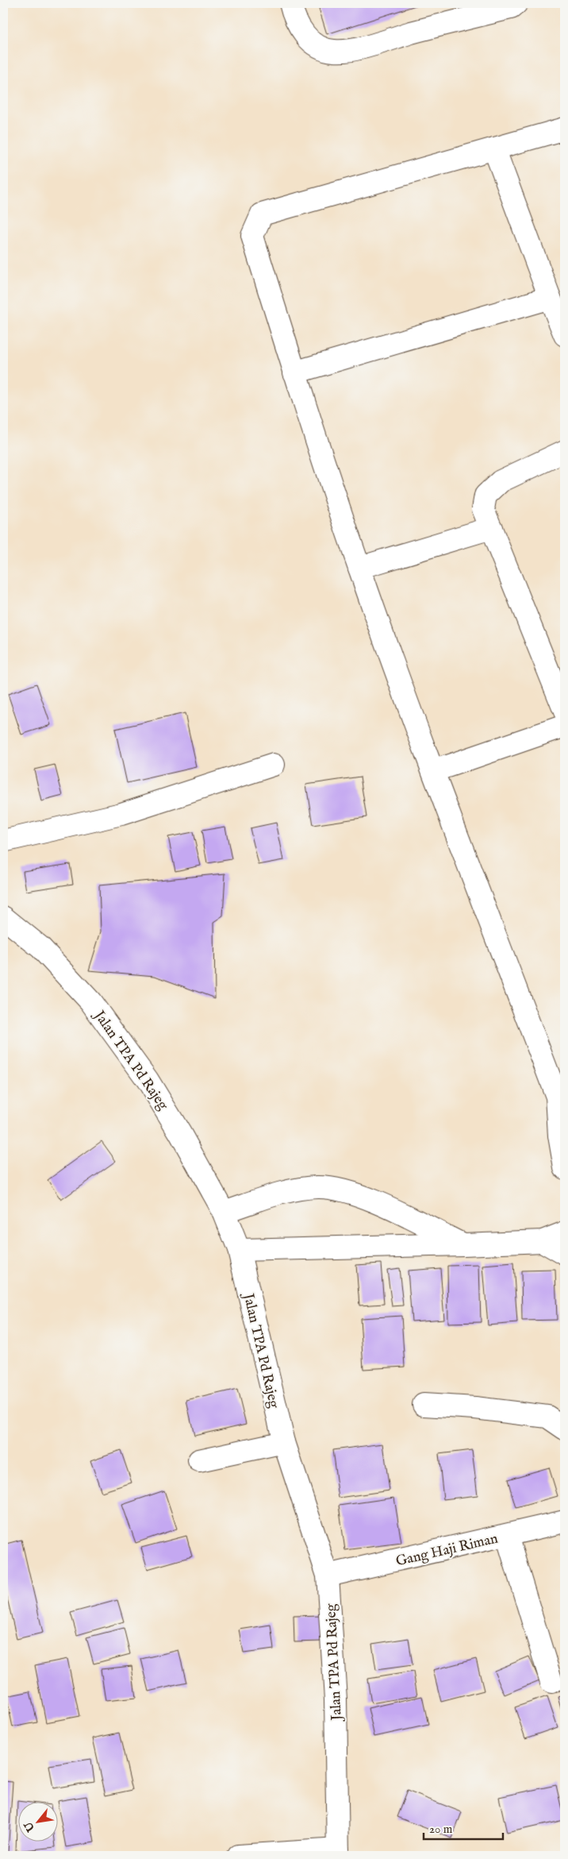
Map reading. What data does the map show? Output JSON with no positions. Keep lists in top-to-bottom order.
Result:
{
  "streets": {
    "street": ["Jalan TPA Pd Rajeg", "Gang Haji Riman"]
  },
  "crossings": [
    ["Jalan TPA Pd Rajeg", "Gang Haji Riman"]
  ],
  "scale_bar": "20 m",
  "north": "bottom left"
}
